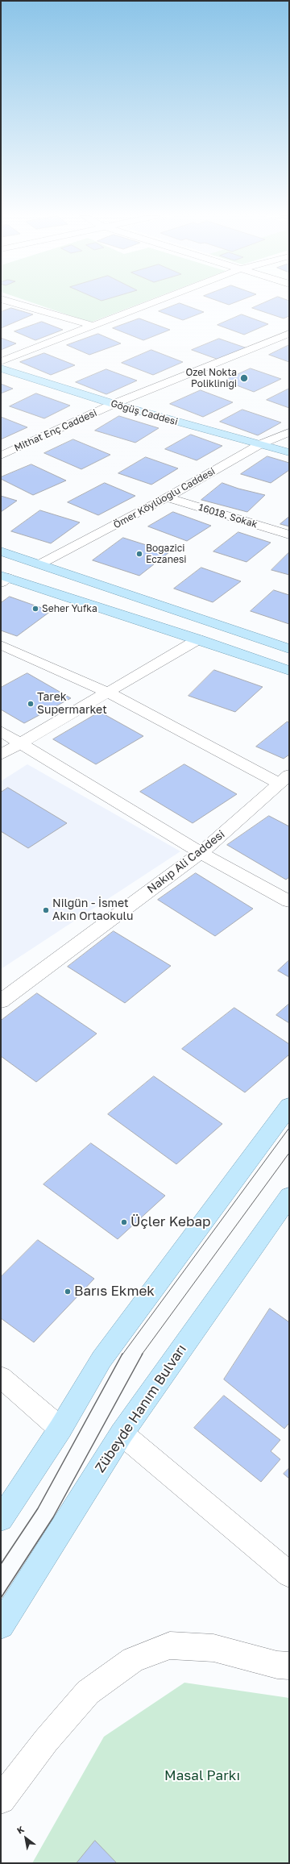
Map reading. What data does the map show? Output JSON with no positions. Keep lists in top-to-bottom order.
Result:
{
  "streets": {
    "main road": ["Göğüş Caddesi", "Zübeyde Hanım Bulvarı"],
    "street": [
      "Mithat Enç Caddesi",
      "Ömer Köylüoğlu Caddesi",
      "16018. Sokak",
      "Nakıp Ali Caddesi"
    ]
  },
  "crossings": [
    ["Göğüş Caddesi", "Mithat Enç Caddesi"],
    ["Göğüş Caddesi", "Ömer Köylüoğlu Caddesi"],
    ["Ömer Köylüoğlu Caddesi", "16018. Sokak"]
  ],
  "parks": ["Masal Parkı"],
  "places": [
    "Ozel Nokta Poliklinigi",
    "Bogazici Eczanesi",
    "Seher Yufka",
    "Tarek Supermarket",
    "Nilgün - İsmet Akın Ortaokulu",
    "Üçler Kebap",
    "Barıs Ekmek"
  ],
  "north": "top left"
}
